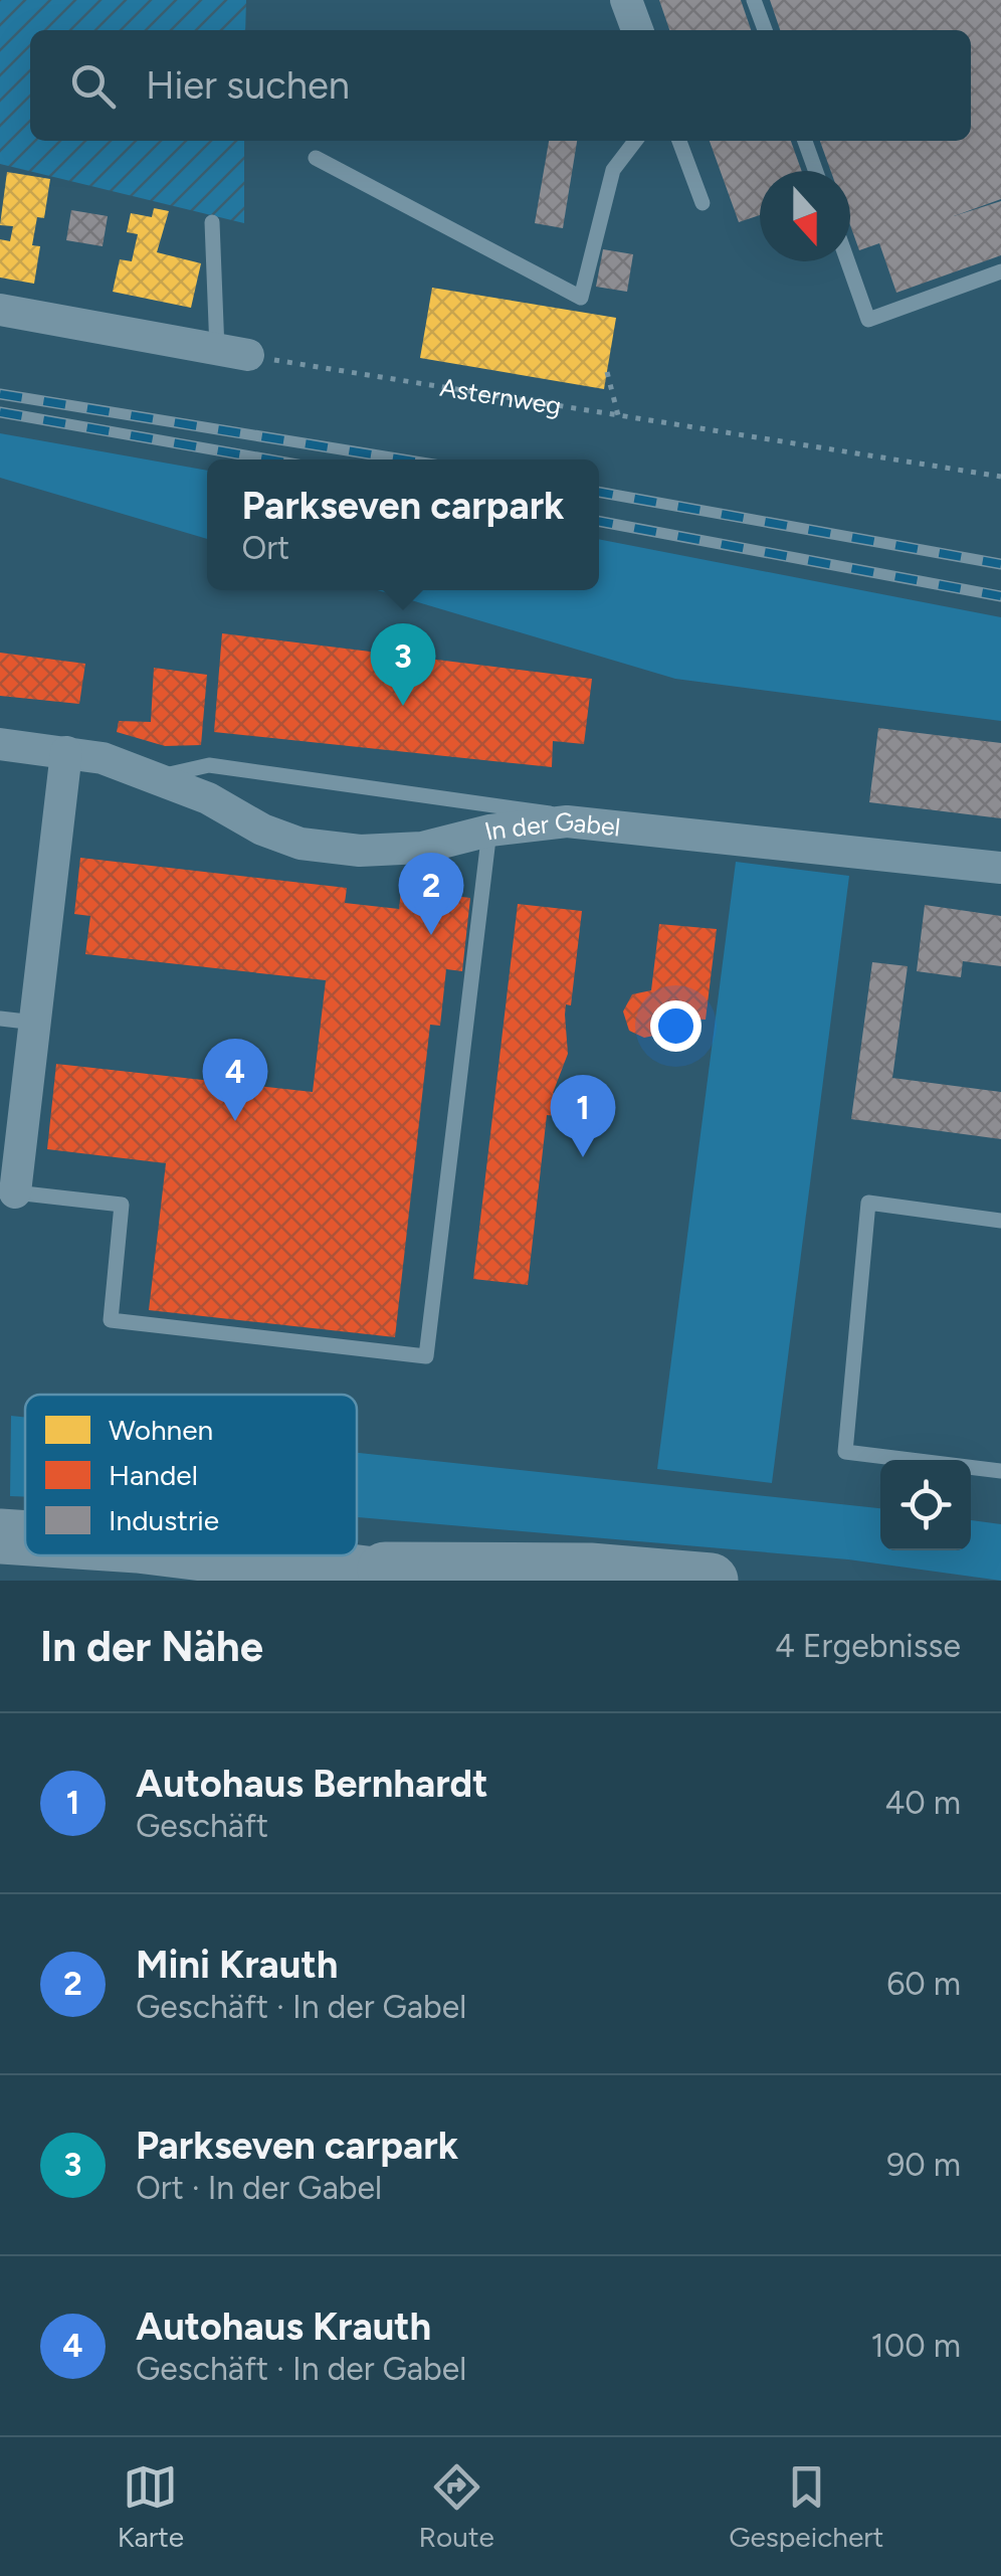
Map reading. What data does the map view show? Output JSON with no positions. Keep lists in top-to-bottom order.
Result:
{
  "streets": {
    "street": ["In der Gabel"],
    "path": ["Asternweg"]
  },
  "legend": ["Wohnen", "Handel", "Industrie"],
  "north": "bottom",
  "page": {
    "search": "Hier suchen",
    "popup": ["Parkseven carpark", "Ort"],
    "pins": [
      "3",
      "2",
      "4",
      "1"
    ],
    "heading": ["In der Nähe", "4 Ergebnisse"],
    "list": [
      {
        "mark": "1",
        "name": "Autohaus Bernhardt",
        "note": "Geschäft",
        "value": "40 m"
      },
      {
        "mark": "2",
        "name": "Mini Krauth",
        "note": "Geschäft · In der Gabel",
        "value": "60 m"
      },
      {
        "mark": "3",
        "name": "Parkseven carpark",
        "note": "Ort · In der Gabel",
        "value": "90 m"
      },
      {
        "mark": "4",
        "name": "Autohaus Krauth",
        "note": "Geschäft · In der Gabel",
        "value": "100 m"
      }
    ],
    "nav": ["Karte", "Route", "Gespeichert"]
  }
}
